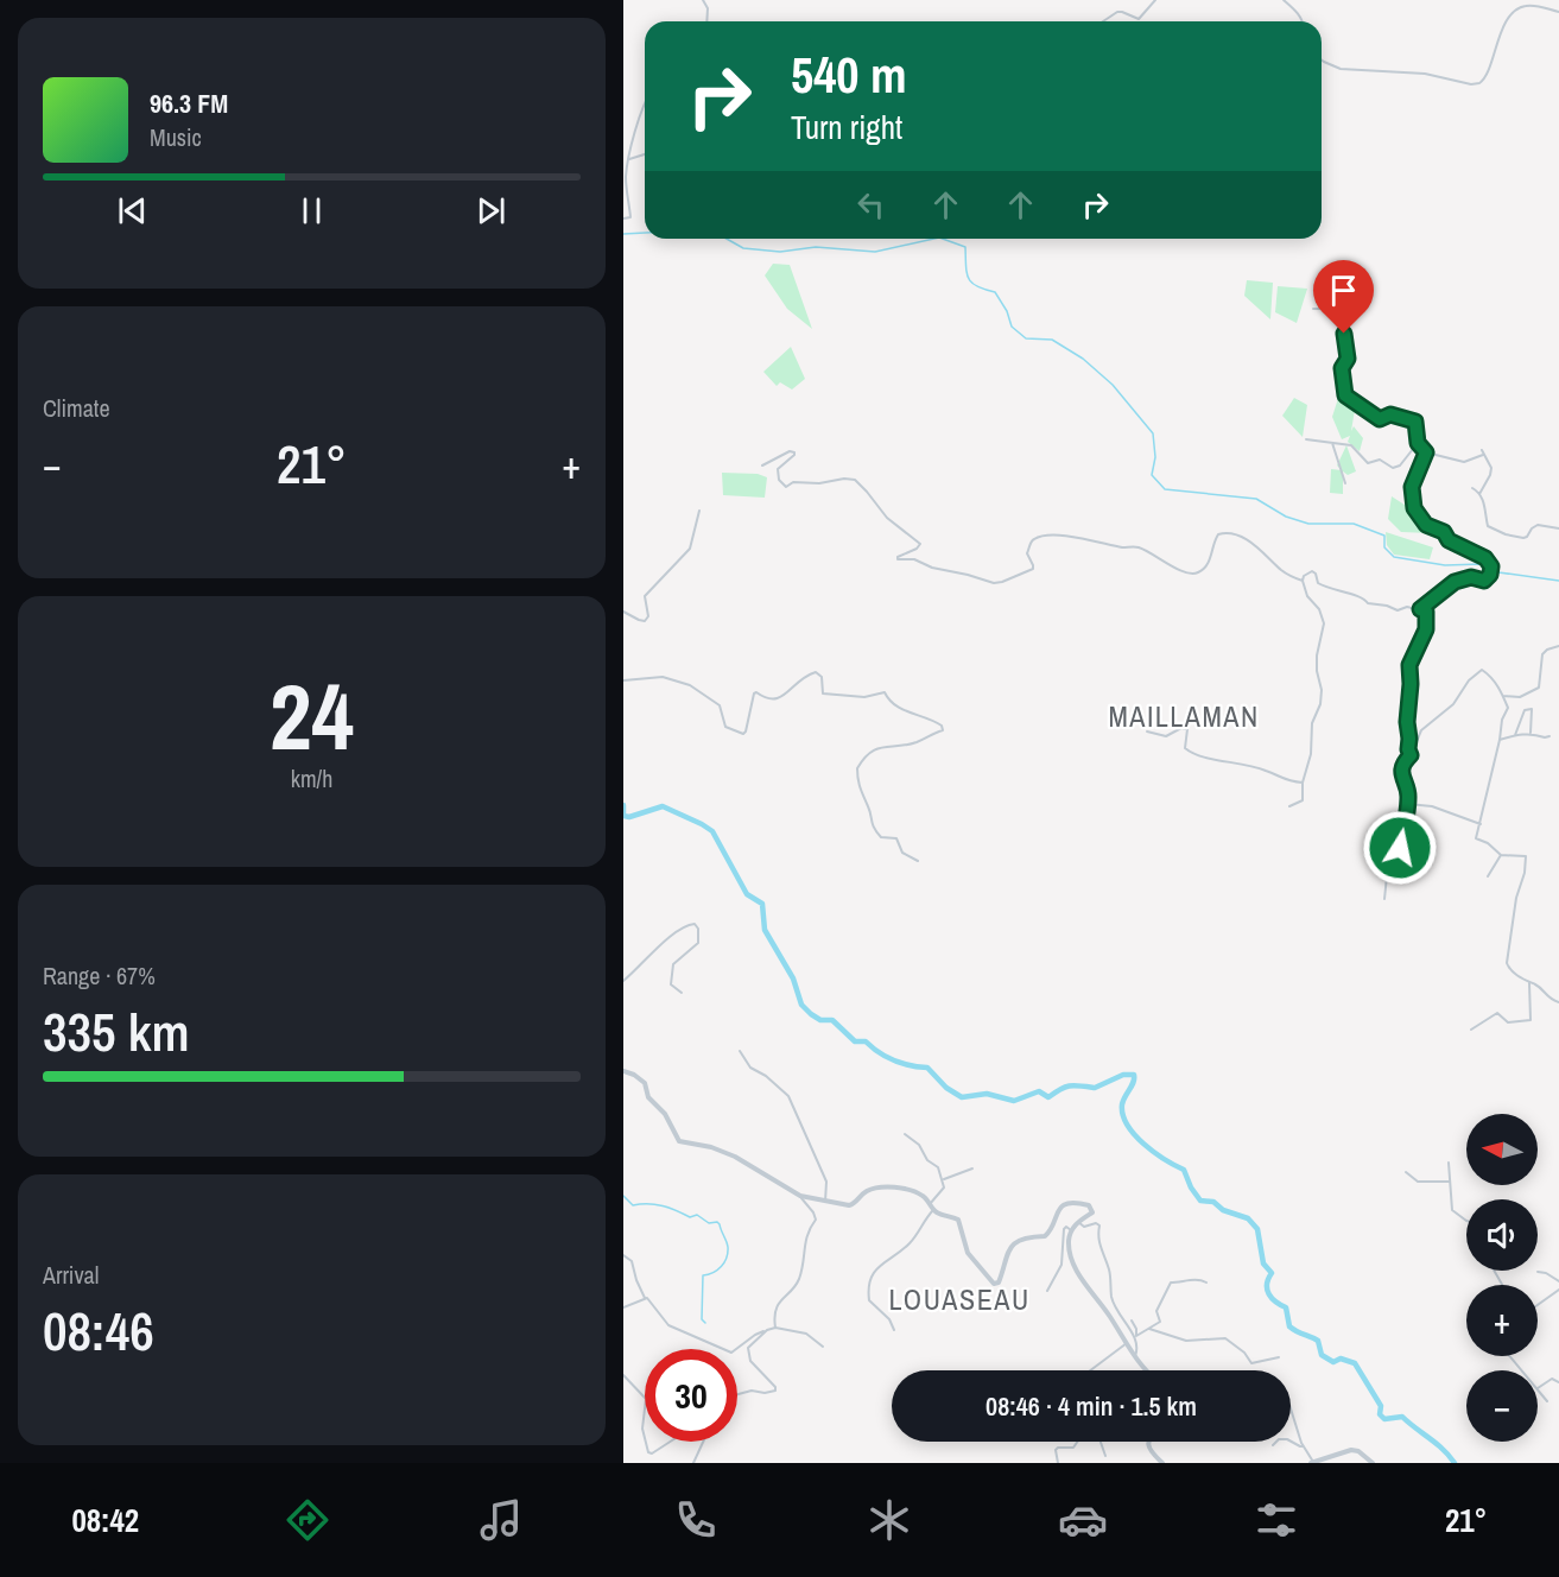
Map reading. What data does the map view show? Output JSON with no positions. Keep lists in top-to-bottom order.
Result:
{
  "districts": ["MAILLAMAN", "LOUASEAU"],
  "north": "left",
  "page": {
    "turn": ["540 m", "Turn right"],
    "song": ["96.3 FM", "Music"],
    "tile": [
      "Climate",
      ["24", "km/h"],
      ["Range · 67%", "335 km"],
      ["Arrival", "08:46"]
    ],
    "heat": ["−", "21°", "+"],
    "map_buttons": ["+", "−"],
    "limit": "30",
    "trip": "08:46 · 4 min · 1.5 km",
    "tabs": ["08:42", "21°"]
  }
}
